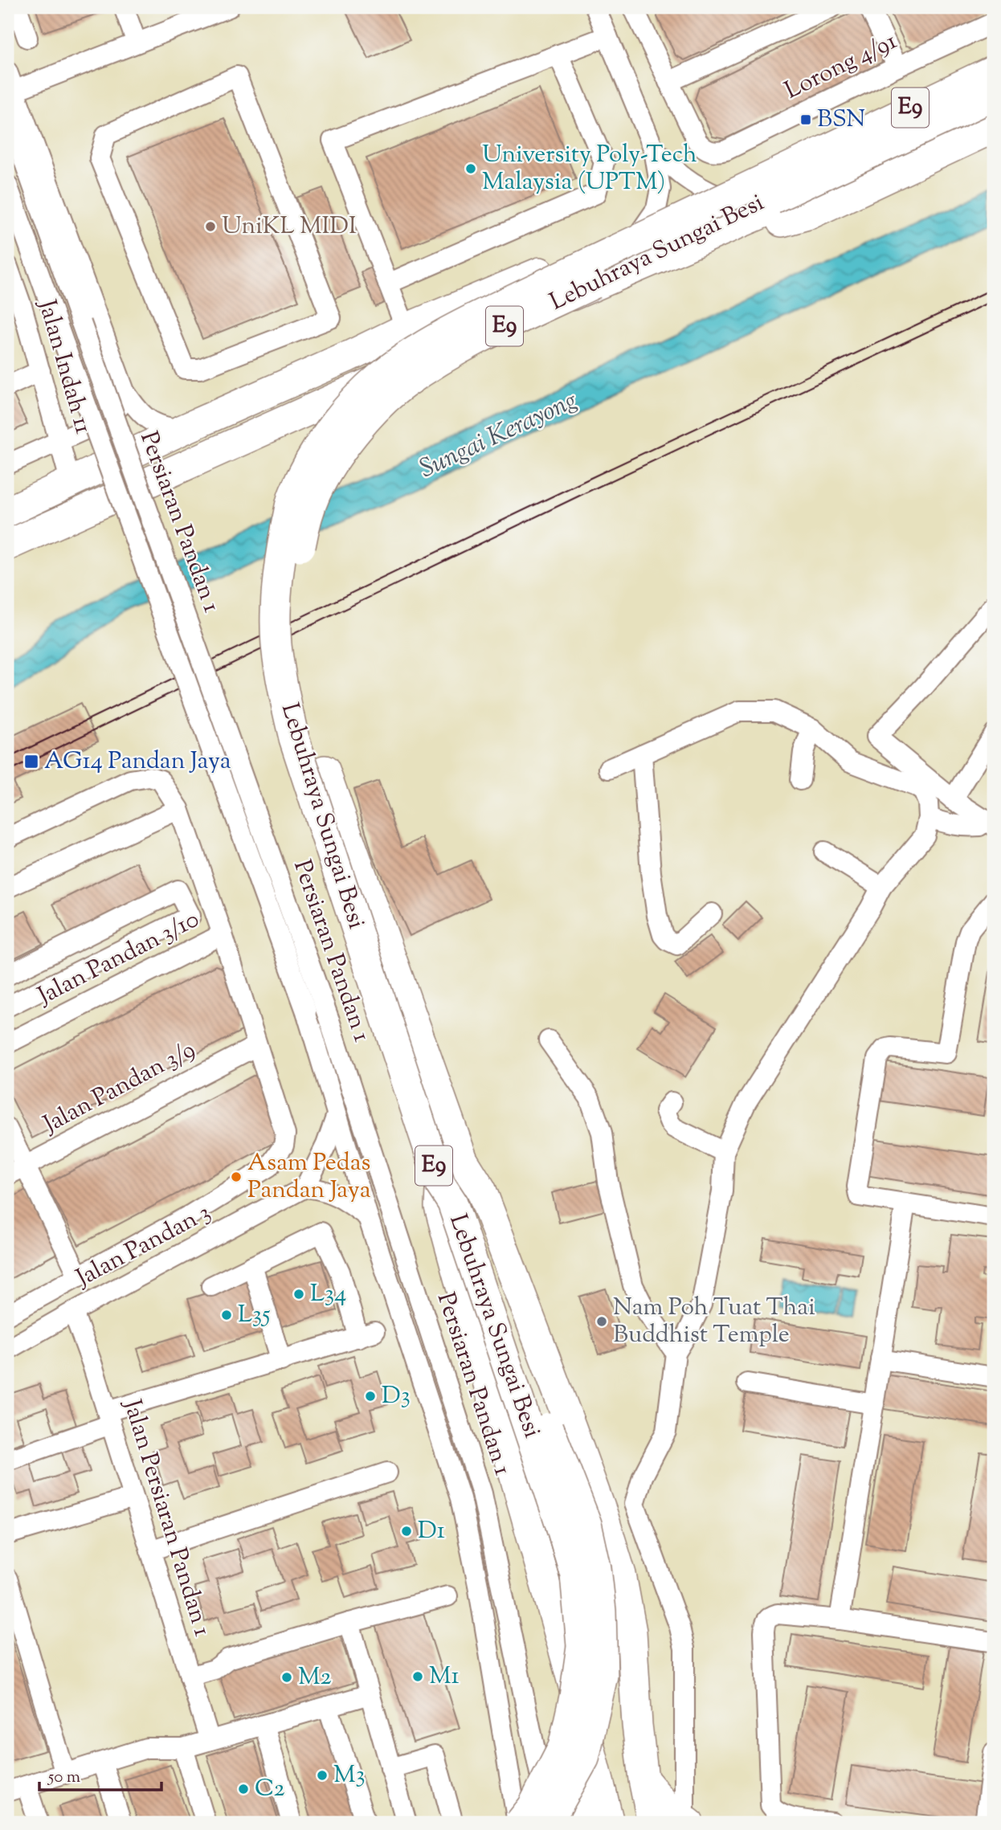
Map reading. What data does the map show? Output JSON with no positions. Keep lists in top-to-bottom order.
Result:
{
  "streets": {
    "highway": ["E9", "Lebuhraya Sungai Besi"],
    "street": [
      "Lorong 4/91",
      "Jalan Indah 11",
      "Persiaran Pandan 1",
      "Jalan Pandan 3/10",
      "Jalan Pandan 3/9",
      "Jalan Pandan 3",
      "Jalan Persiaran Pandan 1"
    ]
  },
  "crossings": [
    ["E9", "Lebuhraya Sungai Besi"],
    ["E9", "Jalan Indah 11"],
    ["Lebuhraya Sungai Besi", "Persiaran Pandan 1"],
    ["Jalan Pandan 3", "Jalan Persiaran Pandan 1"]
  ],
  "water": ["Sungai Kerayong"],
  "places": {
    "transit": ["BSN", "AG14 Pandan Jaya"],
    "other": [
      "University Poly-Tech Malaysia (UPTM)",
      "UniKL MIDI",
      "Asam Pedas Pandan Jaya",
      "L34",
      "L35",
      "Nam Poh Tuat Thai Buddhist Temple",
      "D3",
      "D1",
      "M1",
      "M2",
      "M3",
      "C2"
    ]
  },
  "scale_bar": "50 m"
}
